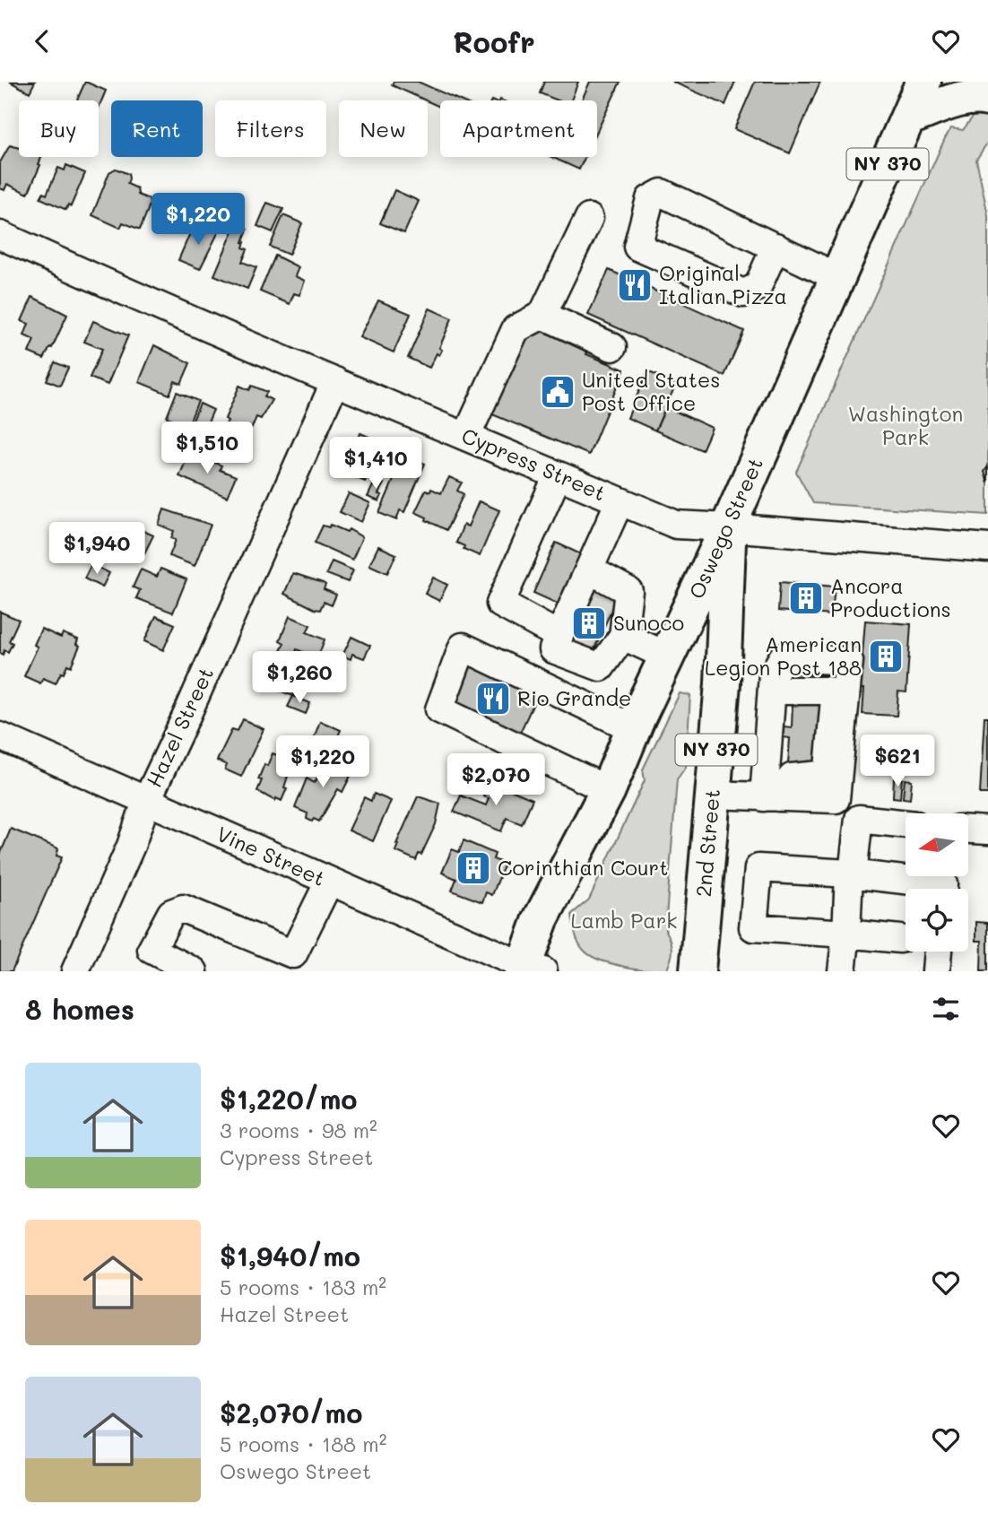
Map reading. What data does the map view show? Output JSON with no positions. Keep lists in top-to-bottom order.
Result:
{
  "streets": {
    "main road": ["NY 370", "Oswego Street", "2nd Street"],
    "street": ["Cypress Street", "Hazel Street", "Vine Street"]
  },
  "crossings": [
    ["Cypress Street", "Oswego Street"],
    ["Cypress Street", "Hazel Street"],
    ["Cypress Street", "2nd Street"],
    ["Oswego Street", "2nd Street"],
    ["Oswego Street", "Vine Street"],
    ["Hazel Street", "Vine Street"]
  ],
  "parks": ["Washington Park", "Lamb Park"],
  "places": {
    "restaurant": ["Original Italian Pizza", "Rio Grande"],
    "public building": ["United States Post Office"],
    "building": [
      "Ancora Productions",
      "Sunoco",
      "American Legion Post 188",
      "Corinthian Court"
    ]
  },
  "north": "left",
  "page": {
    "header": "Roofr",
    "chip": [
      "Buy",
      "Rent",
      "Filters",
      "New",
      "Apartment"
    ],
    "price": [
      "$1,220",
      "$1,510",
      "$1,410",
      "$1,940",
      "$1,260",
      "$621",
      "$1,220",
      "$2,070"
    ],
    "heading": "8 homes",
    "list": [
      {
        "name": "$1,220/mo",
        "note": "3 rooms · 98 m² · Cypress Street"
      },
      {
        "name": "$1,940/mo",
        "note": "5 rooms · 183 m² · Hazel Street"
      },
      {
        "name": "$2,070/mo",
        "note": "5 rooms · 188 m² · Oswego Street"
      }
    ]
  }
}
